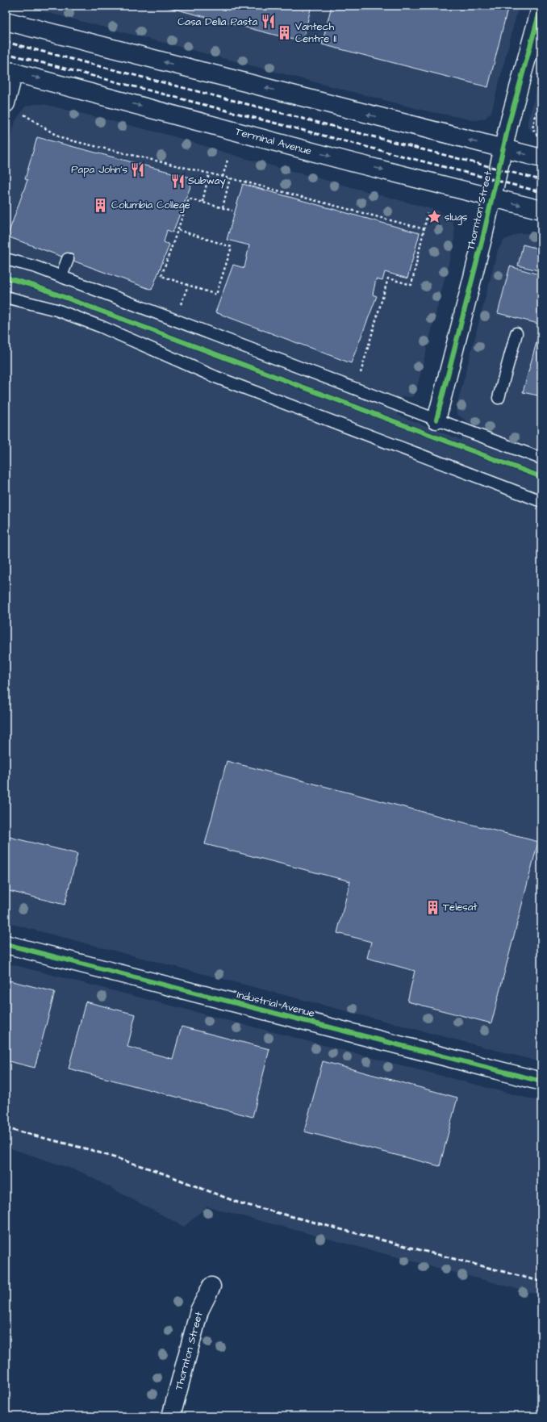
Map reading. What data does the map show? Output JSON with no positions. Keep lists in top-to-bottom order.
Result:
{
  "streets": {
    "street": ["Terminal Avenue", "Thornton Street", "Industrial Avenue"]
  },
  "crossings": [
    ["Terminal Avenue", "Thornton Street"]
  ],
  "places": {
    "restaurant": ["Casa Della Pasta", "Papa John's", "Subway"],
    "building": ["Vantech Centre II", "Columbia College", "Telesat"],
    "place": ["slugs"]
  }
}
